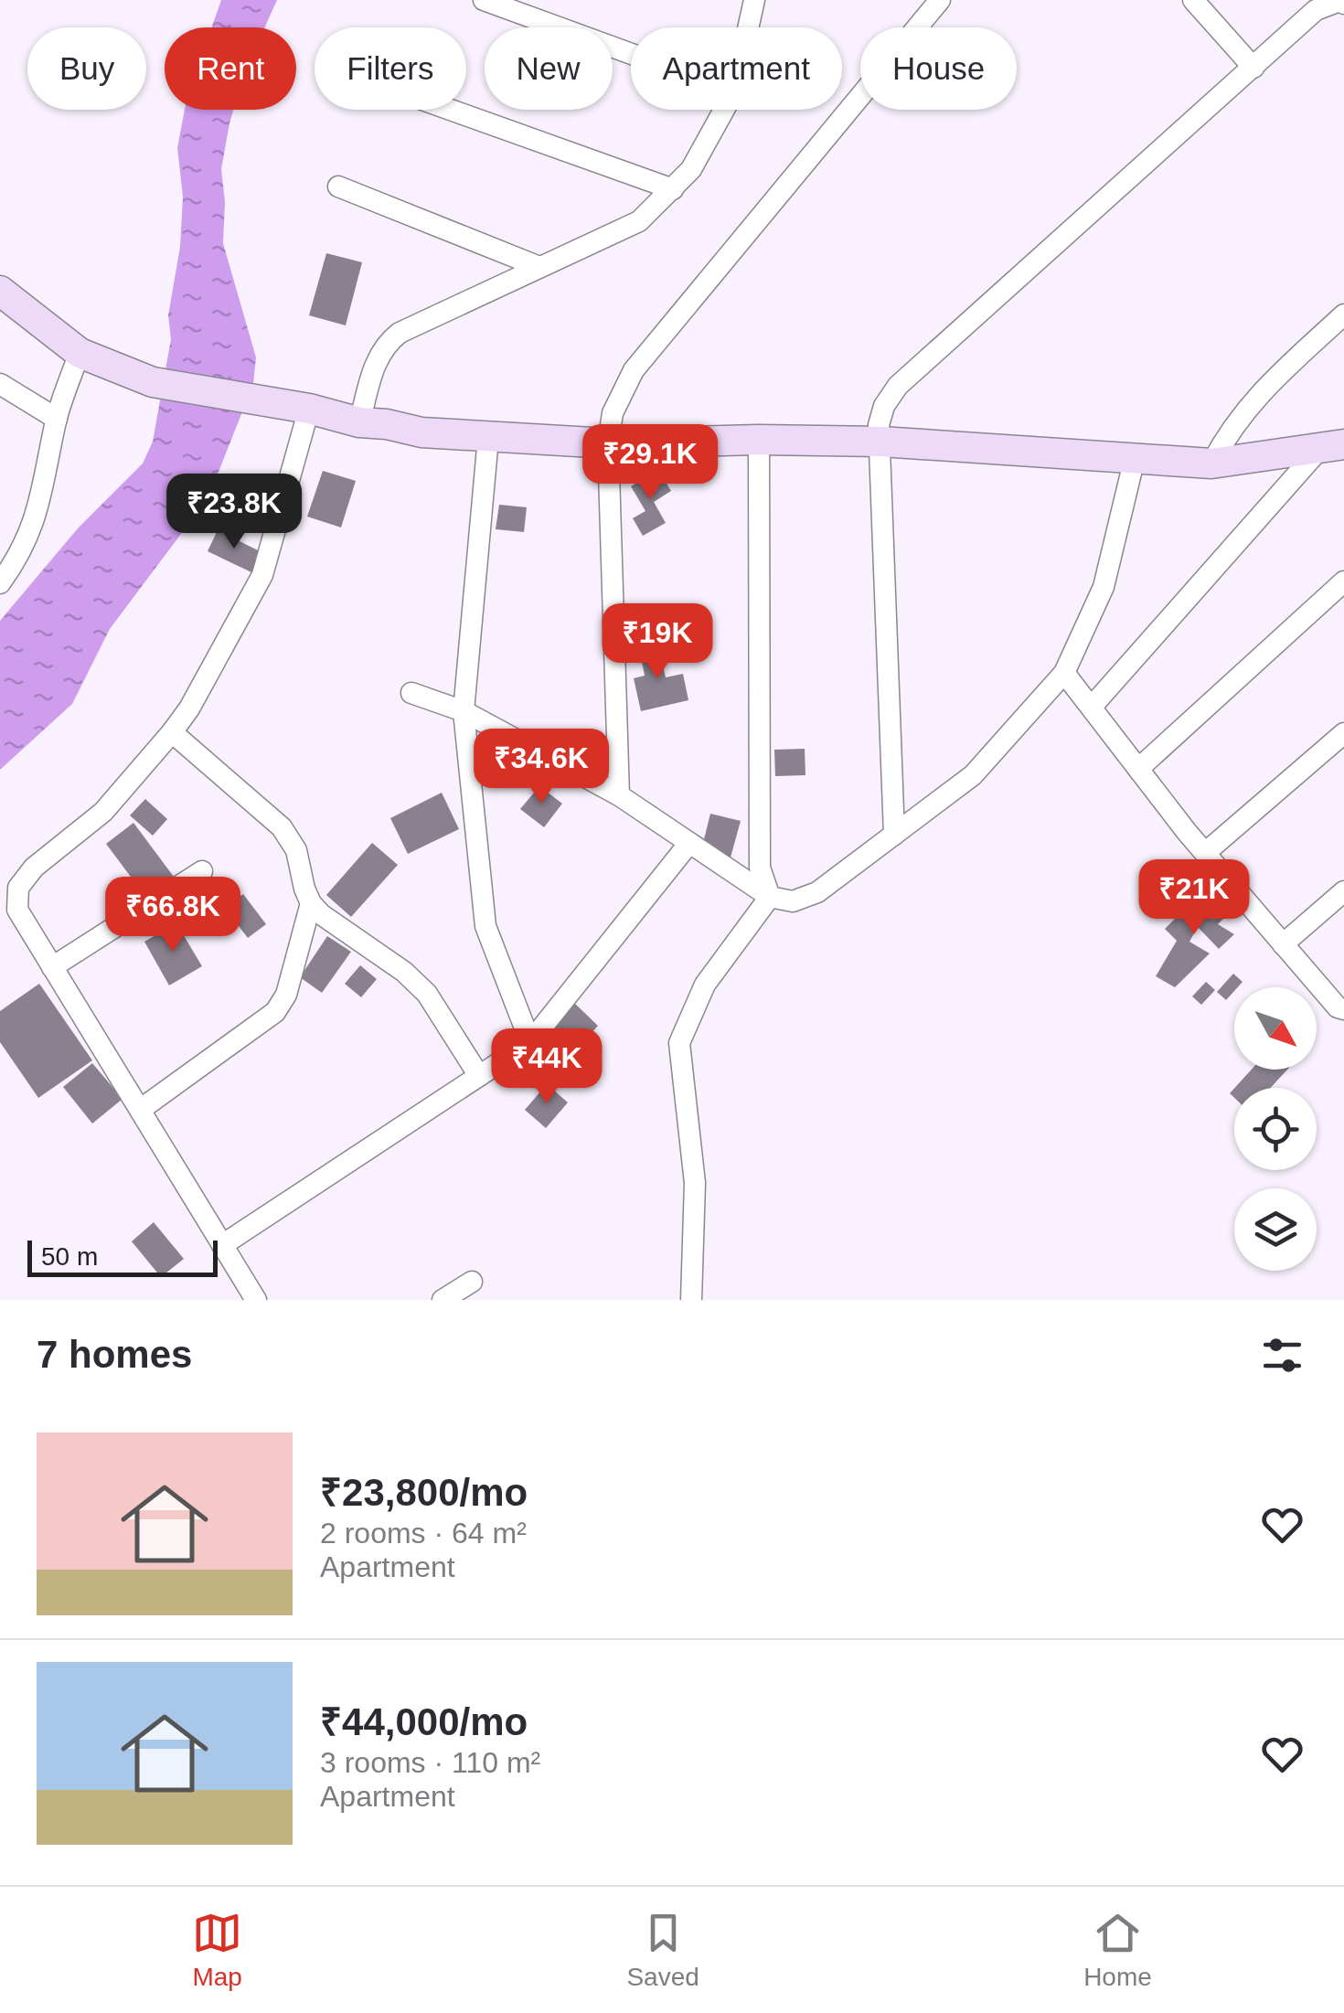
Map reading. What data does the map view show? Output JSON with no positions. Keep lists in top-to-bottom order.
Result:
{
  "scale_bar": "50 m",
  "north": "bottom right",
  "page": {
    "chip": [
      "Buy",
      "Rent",
      "Filters",
      "New",
      "Apartment",
      "House"
    ],
    "price": [
      "₹29.1K",
      "₹23.8K",
      "₹19K",
      "₹34.6K",
      "₹21K",
      "₹66.8K",
      "₹44K"
    ],
    "scale": "50 m",
    "heading": "7 homes",
    "list": [
      {
        "name": "₹23,800/mo",
        "note": "2 rooms · 64 m² · Apartment"
      },
      {
        "name": "₹44,000/mo",
        "note": "3 rooms · 110 m² · Apartment"
      }
    ],
    "tabs": ["Map", "Saved", "Home"]
  }
}
